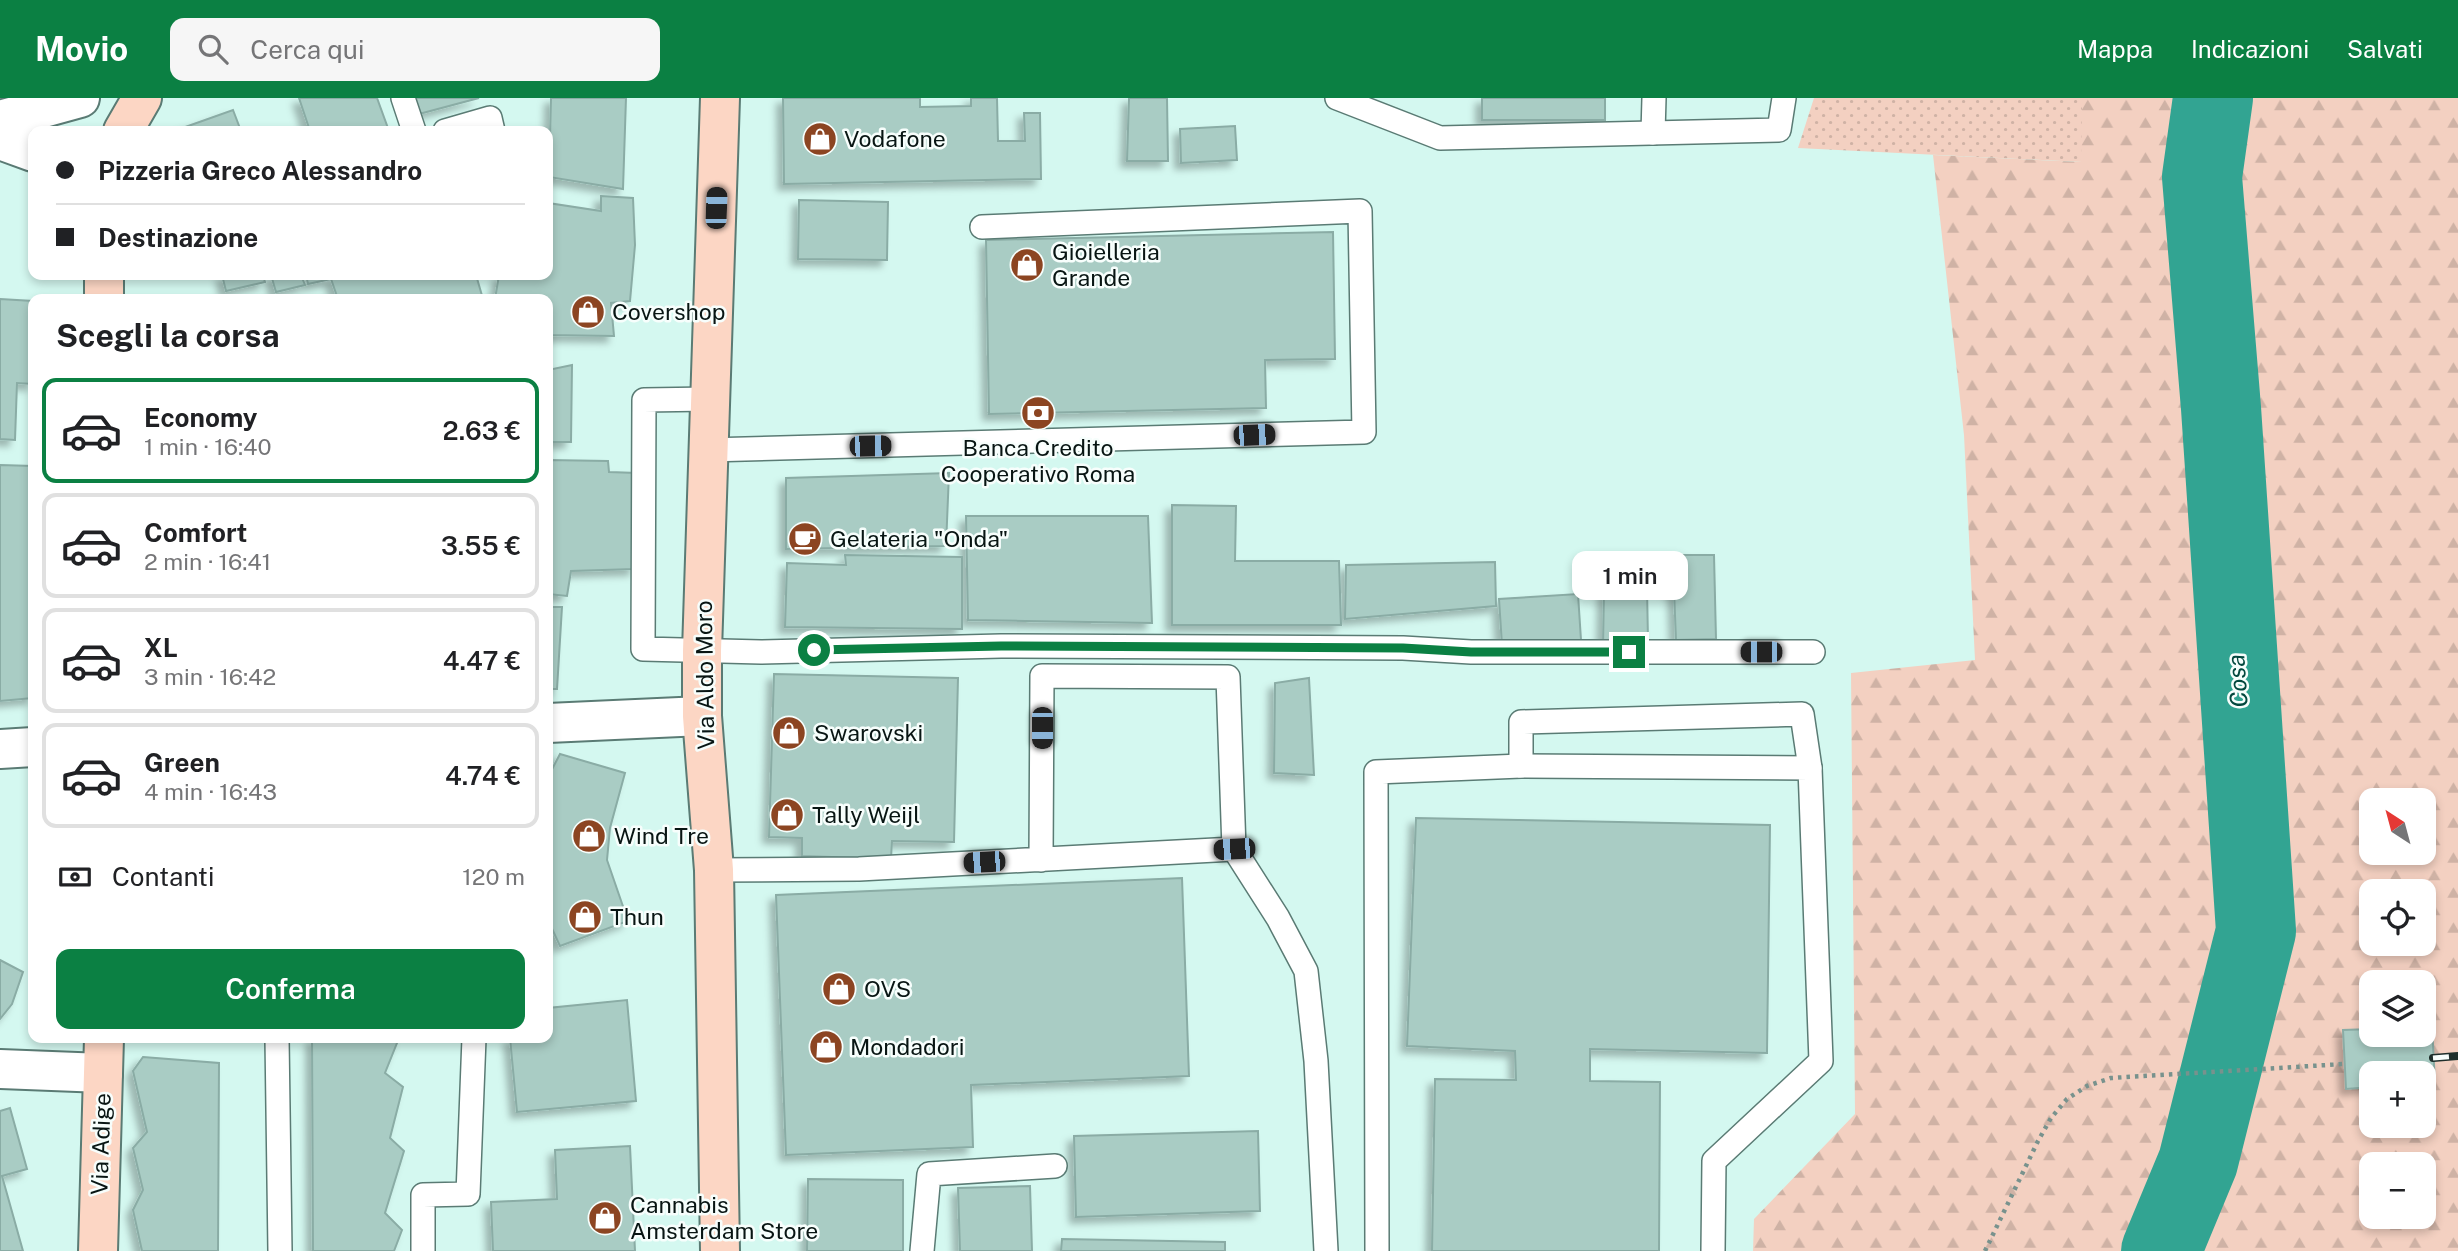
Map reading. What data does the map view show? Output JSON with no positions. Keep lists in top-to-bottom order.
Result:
{
  "streets": {
    "main road": ["Via Aldo Moro", "Via Adige"]
  },
  "water": ["Cosa"],
  "places": {
    "shop": [
      "Vodafone",
      "Gioielleria Grande",
      "Covershop",
      "Swarovski",
      "Tally Weijl",
      "Wind Tre",
      "Thun",
      "OVS",
      "Mondadori",
      "Cannabis Amsterdam Store"
    ],
    "bank": ["Banca Credito Cooperativo Roma"],
    "cafe": ["Gelateria \"Onda\""]
  },
  "north": "top left",
  "page": {
    "header": "Movio",
    "search": "Cerca qui",
    "nav": ["Mappa", "Indicazioni", "Salvati"],
    "banner": ["Pizzeria Greco Alessandro", "Destinazione"],
    "heading": "Scegli la corsa",
    "list": [
      {
        "name": "Economy",
        "note": "1 min · 16:40",
        "value": "2.63 €"
      },
      {
        "name": "Comfort",
        "note": "2 min · 16:41",
        "value": "3.55 €"
      },
      {
        "name": "XL",
        "note": "3 min · 16:42",
        "value": "4.47 €"
      },
      {
        "name": "Green",
        "note": "4 min · 16:43",
        "value": "4.74 €"
      }
    ],
    "bubble": "1 min",
    "map_buttons": ["+", "−"],
    "pay": ["Contanti", "120 m"],
    "buttons": "Conferma"
  }
}
